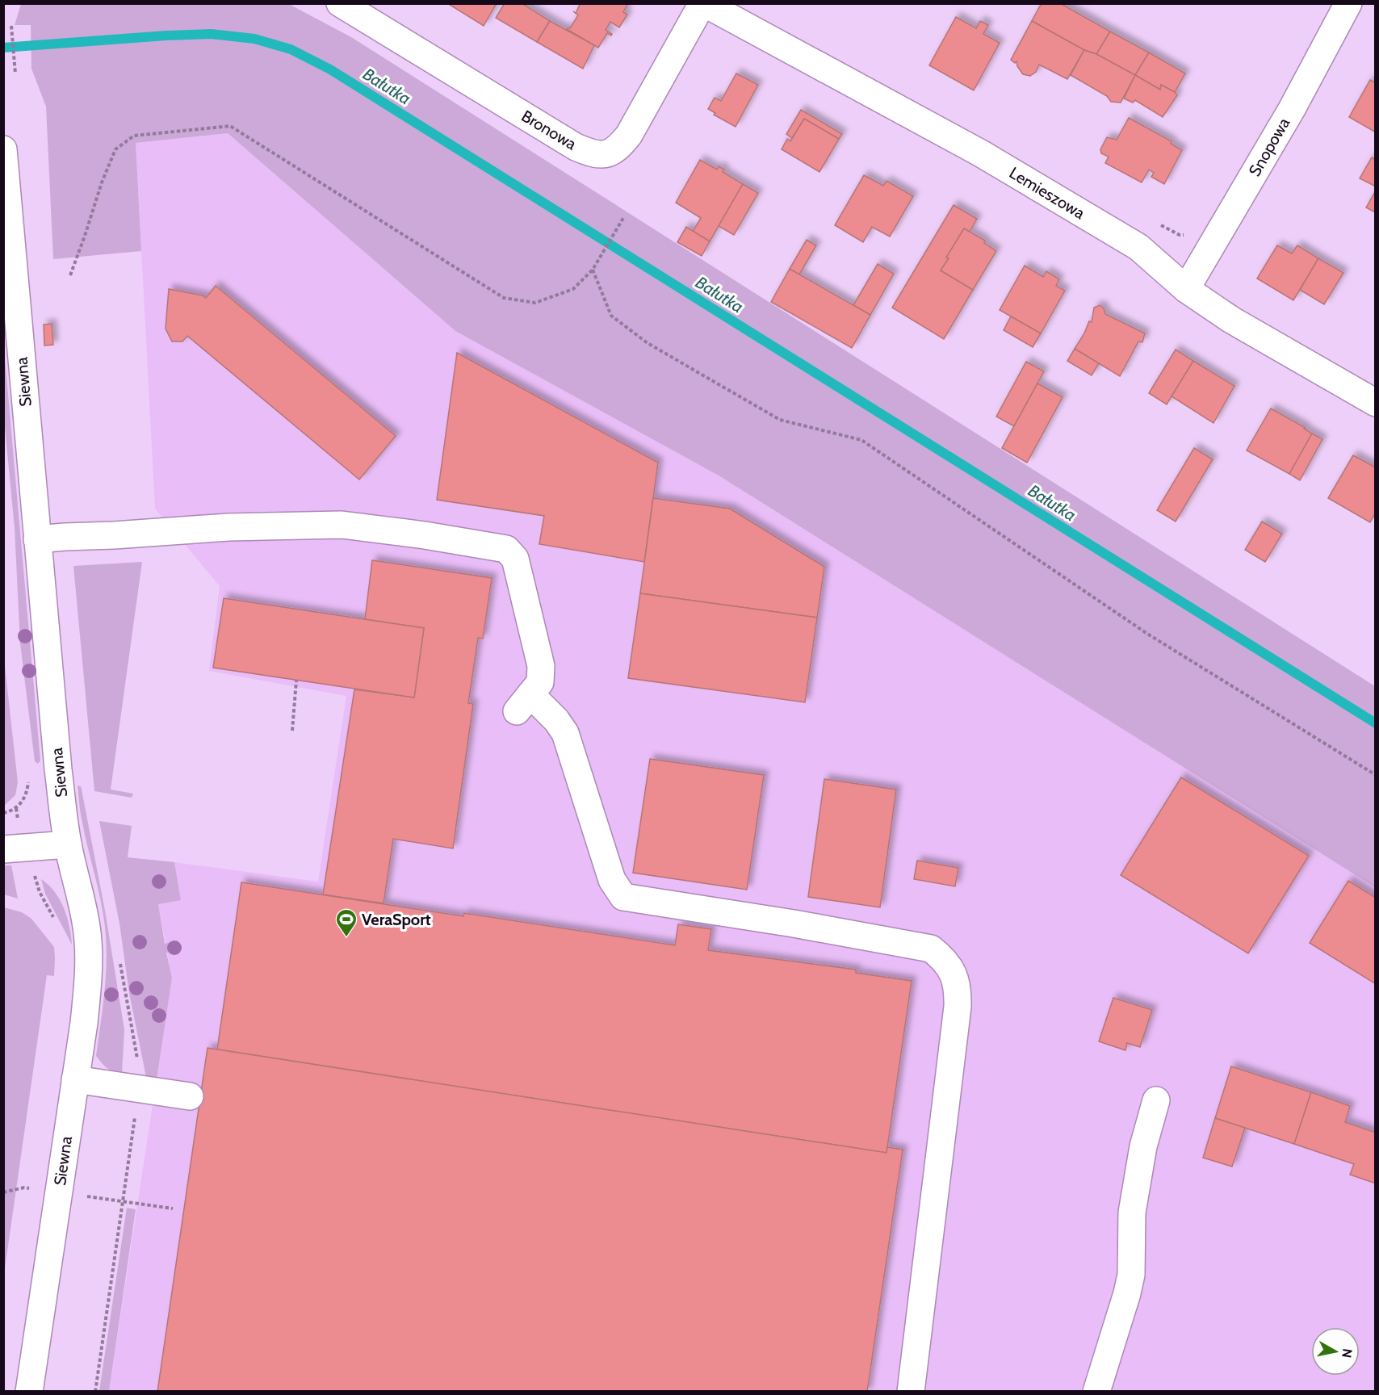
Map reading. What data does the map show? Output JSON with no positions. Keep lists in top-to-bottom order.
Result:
{
  "streets": {
    "street": [
      "Bronowa",
      "Snopowa",
      "Lemieszowa",
      "Siewna"
    ]
  },
  "crossings": [
    ["Bronowa", "Lemieszowa"],
    ["Snopowa", "Lemieszowa"]
  ],
  "water": ["Bałutka"],
  "places": {
    "sports": ["VeraSport"]
  },
  "north": "right"
}
